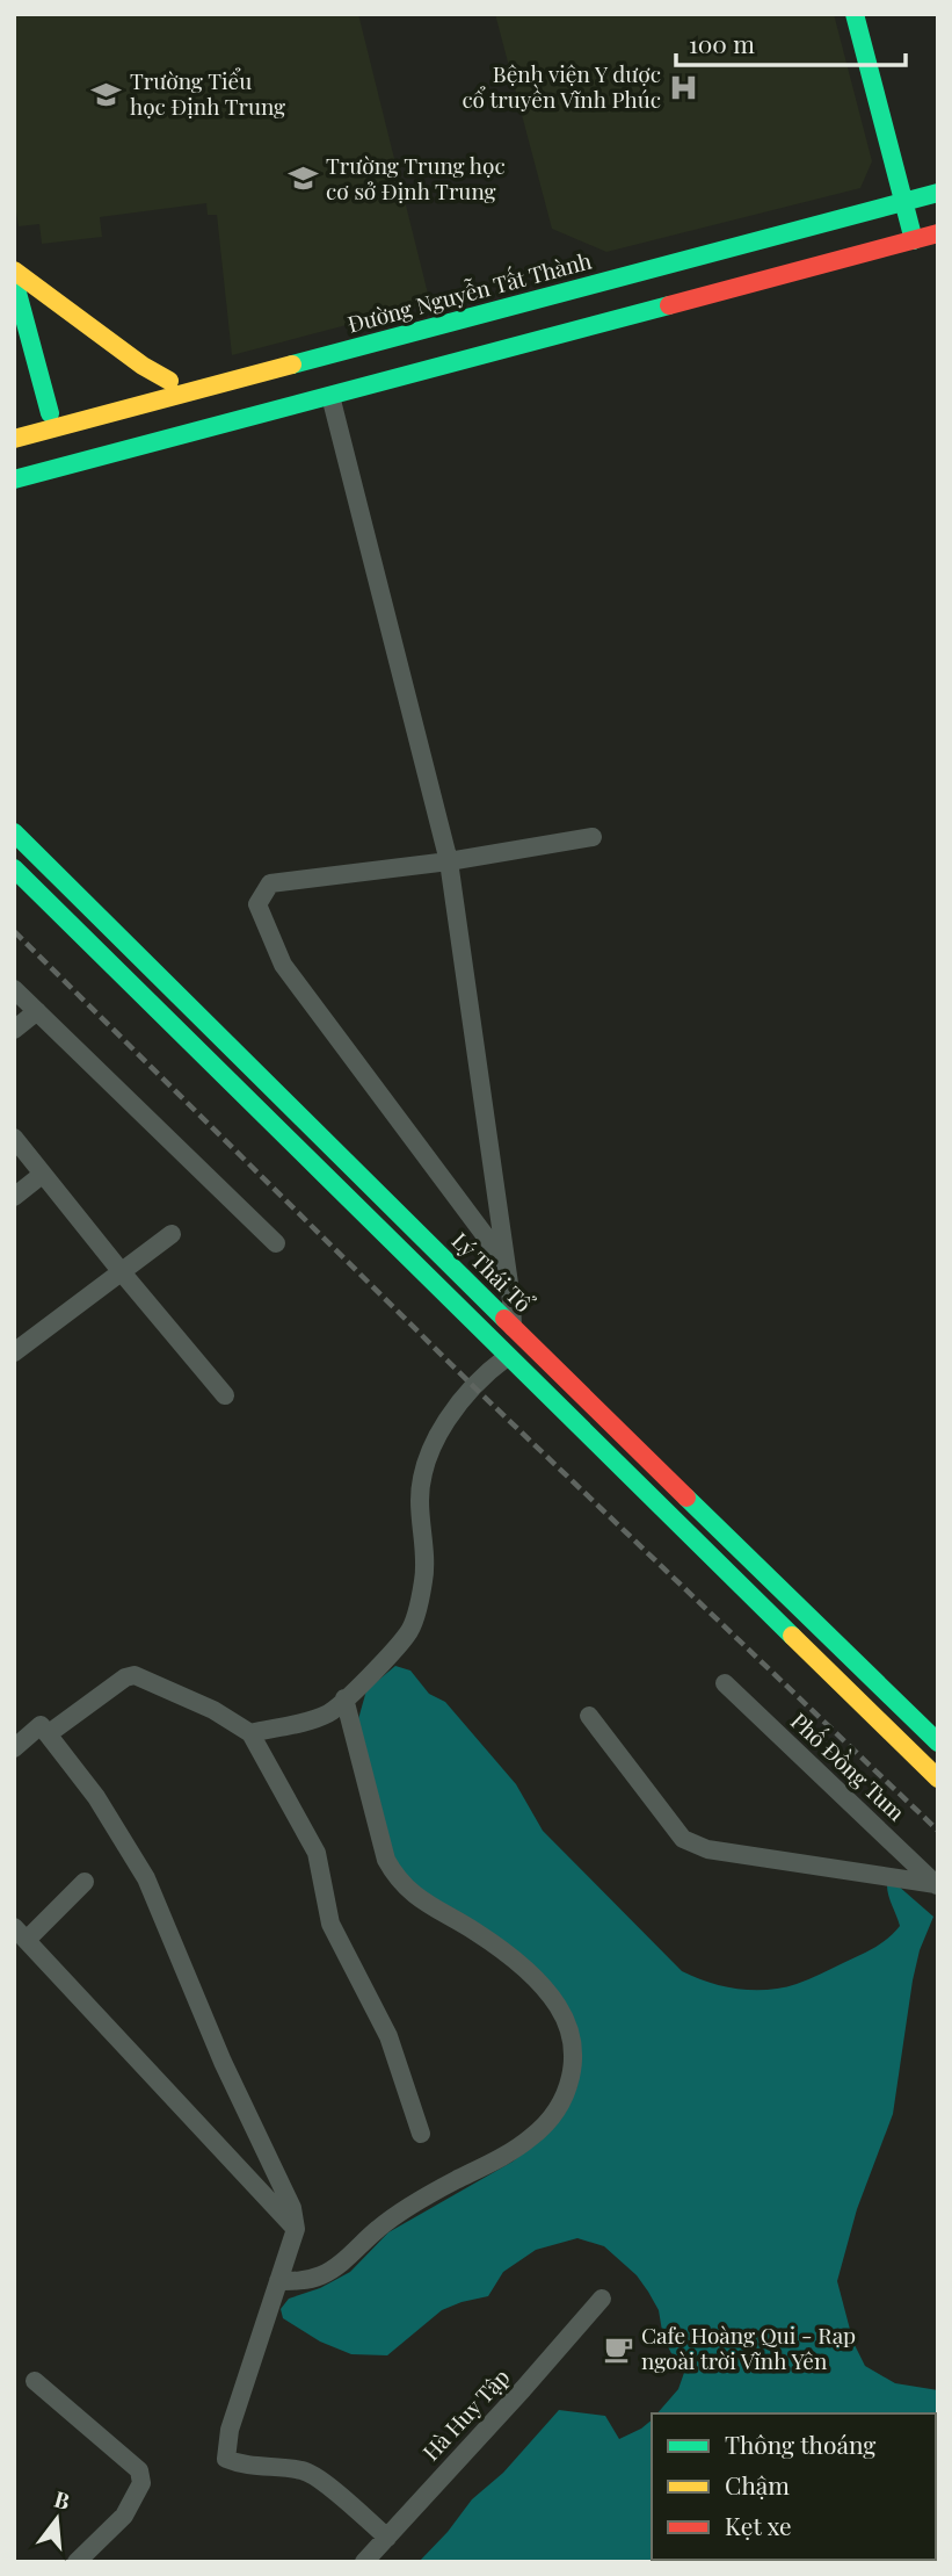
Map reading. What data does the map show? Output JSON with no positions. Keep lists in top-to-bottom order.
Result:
{
  "streets": {
    "main road": ["Đường Nguyễn Tất Thành", "Lý Thái Tổ"],
    "street": ["Phố Đồng Tum", "Hà Huy Tập"]
  },
  "places": {
    "hospital": ["Bệnh viện Y dược cổ truyền Vĩnh Phúc"],
    "school or university": ["Trường Tiểu học Định Trung", "Trường Trung học cơ sở Định Trung"],
    "cafe": ["Cafe Hoàng Qui - Rạp ngoài trời Vĩnh Yên"]
  },
  "legend": ["Thông thoáng", "Chậm", "Kẹt xe"],
  "scale_bar": "100 m",
  "north": "top"
}
